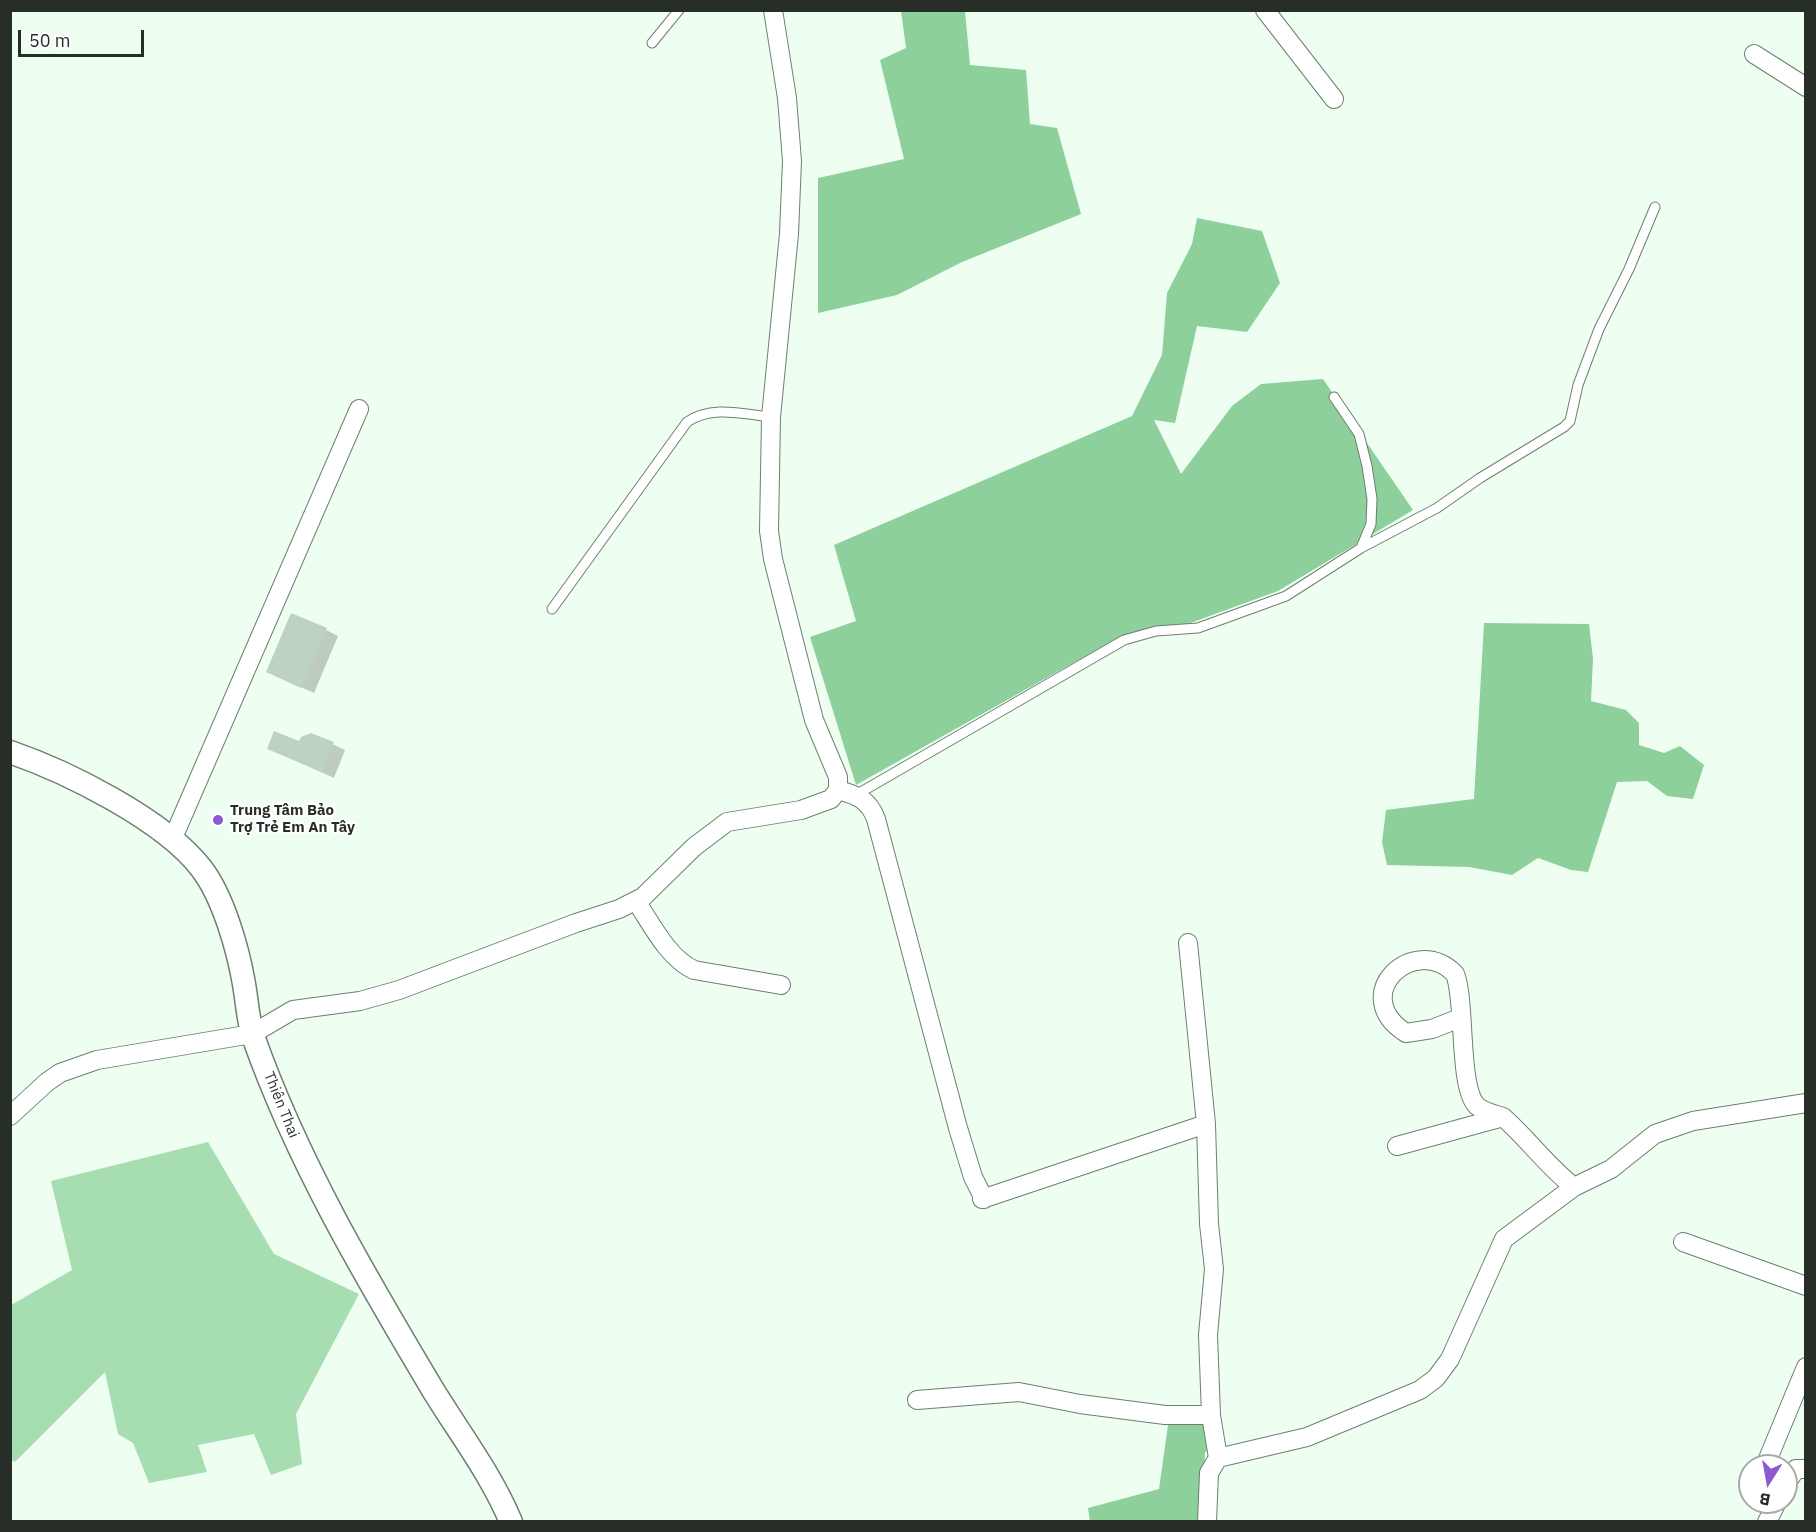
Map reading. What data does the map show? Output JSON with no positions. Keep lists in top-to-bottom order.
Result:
{
  "streets": {
    "street": ["Thiên Thai"]
  },
  "places": ["Trung Tâm Bảo Trợ Trẻ Em An Tây"],
  "scale_bar": "50 m",
  "north": "bottom"
}
